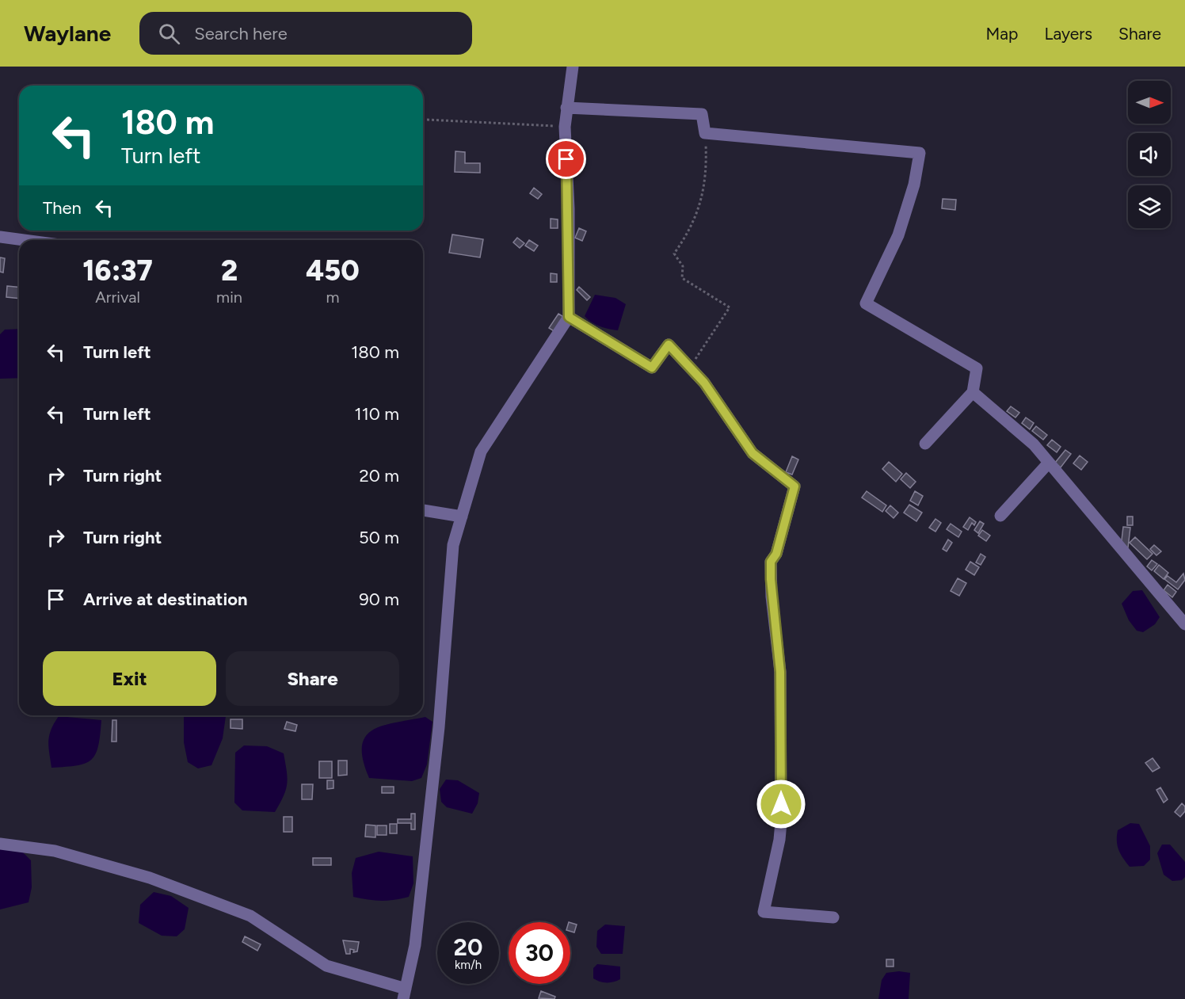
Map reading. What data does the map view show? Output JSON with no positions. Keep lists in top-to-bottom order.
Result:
{
  "north": "right",
  "page": {
    "header": "Waylane",
    "search": "Search here",
    "nav": ["Map", "Layers", "Share"],
    "turn": ["180 m", "Turn left"],
    "then": "Then",
    "eta": [
      "16:37",
      "Arrival",
      "2",
      "min",
      "450",
      "m"
    ],
    "list": [
      {
        "name": "Turn left",
        "value": "180 m"
      },
      {
        "name": "Turn left",
        "value": "110 m"
      },
      {
        "name": "Turn right",
        "value": "20 m"
      },
      {
        "name": "Turn right",
        "value": "50 m"
      },
      {
        "name": "Arrive at destination",
        "value": "90 m"
      }
    ],
    "buttons": ["Exit", "Share"],
    "speed": "20 km/h",
    "limit": "30"
  }
}
